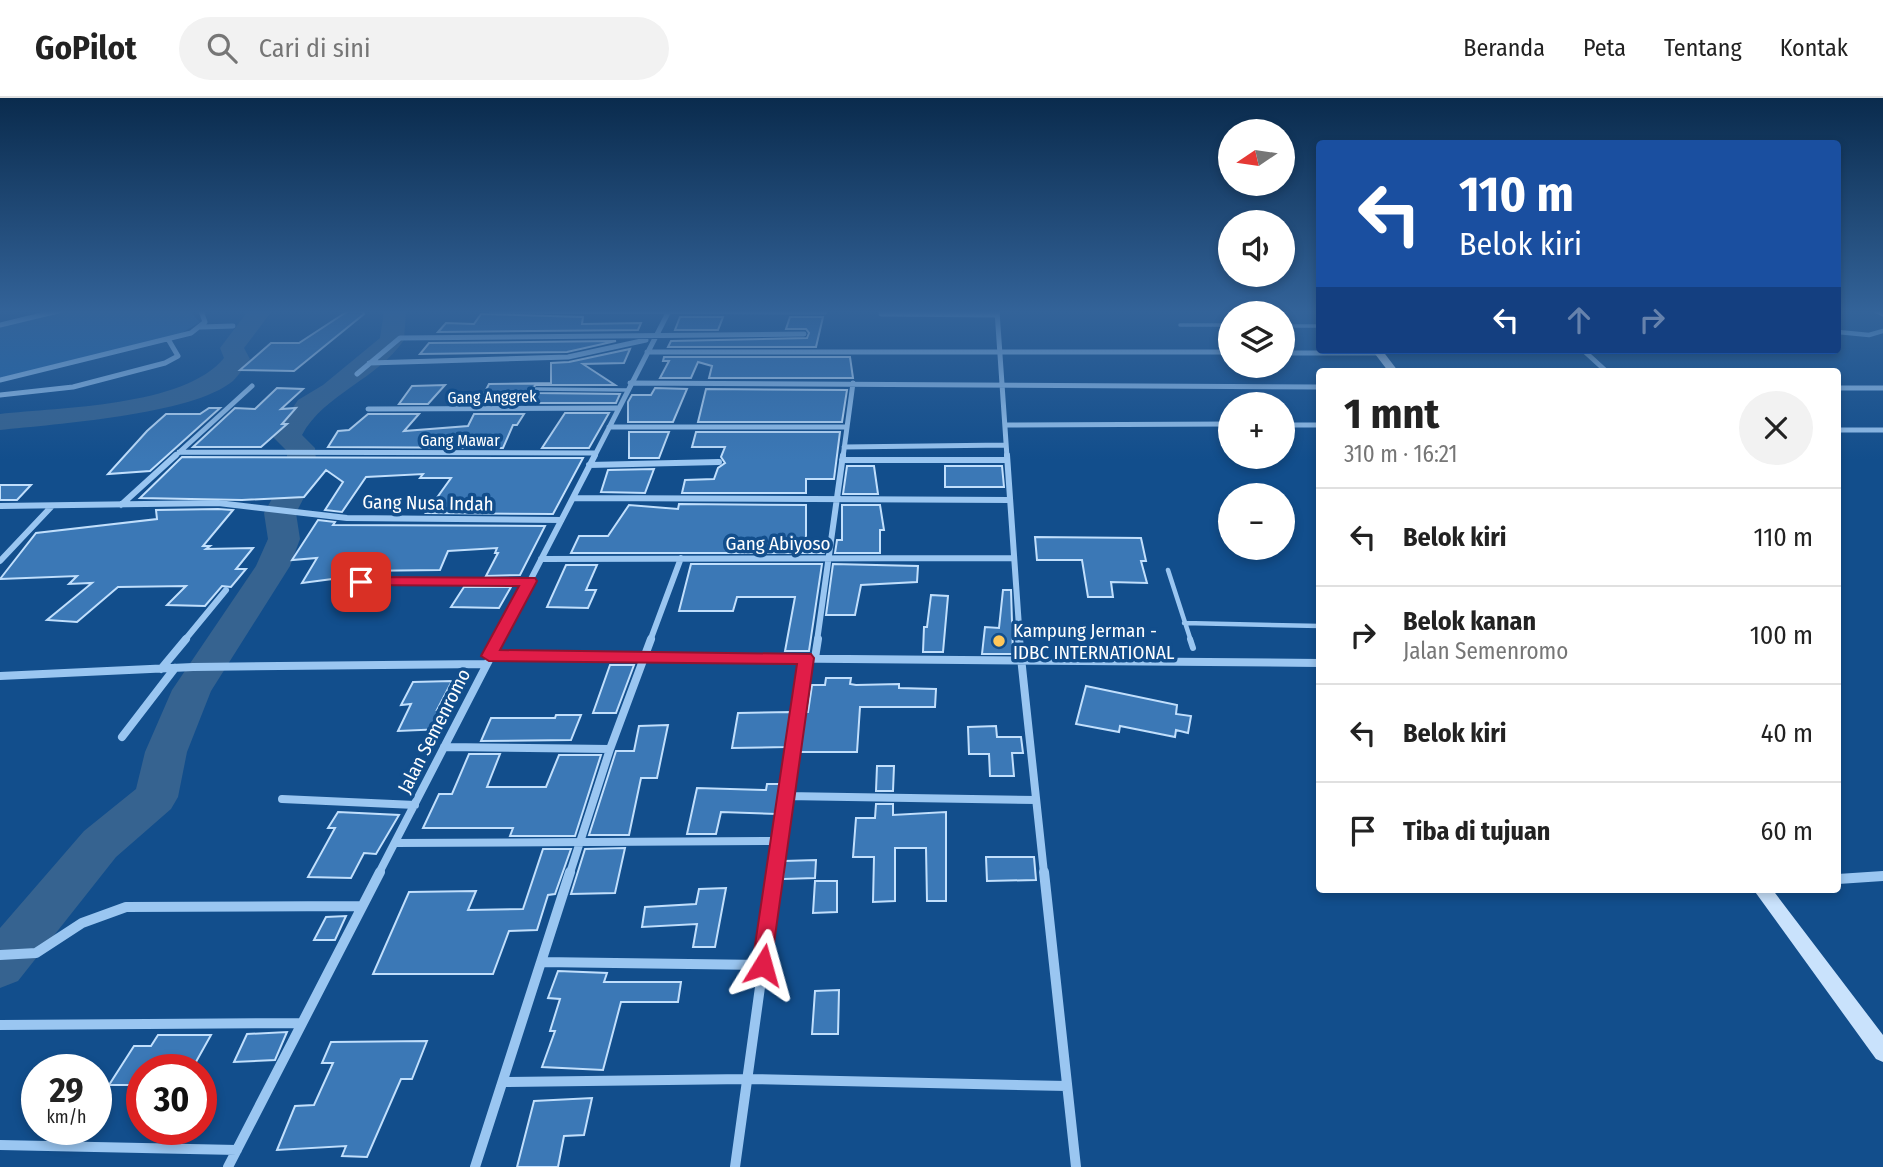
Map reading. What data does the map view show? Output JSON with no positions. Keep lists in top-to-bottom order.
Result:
{
  "streets": {
    "street": [
      "Gang Anggrek",
      "Gang Mawar",
      "Gang Nusa Indah",
      "Gang Abiyoso",
      "Jalan Semenromo"
    ]
  },
  "crossings": [
    ["Gang Anggrek", "Jalan Semenromo"],
    ["Gang Mawar", "Jalan Semenromo"],
    ["Gang Nusa Indah", "Jalan Semenromo"],
    ["Gang Abiyoso", "Jalan Semenromo"]
  ],
  "places": ["Kampung Jerman - IDBC INTERNATIONAL"],
  "north": "left",
  "page": {
    "header": "GoPilot",
    "search": "Cari di sini",
    "nav": [
      "Beranda",
      "Peta",
      "Tentang",
      "Kontak"
    ],
    "map_buttons": ["+", "−"],
    "turn": ["110 m", "Belok kiri"],
    "heading": ["1 mnt", "310 m · 16:21"],
    "list": [
      {
        "name": "Belok kiri",
        "value": "110 m"
      },
      {
        "name": "Belok kanan",
        "note": "Jalan Semenromo",
        "value": "100 m"
      },
      {
        "name": "Belok kiri",
        "value": "40 m"
      },
      {
        "name": "Tiba di tujuan",
        "value": "60 m"
      }
    ],
    "speed": "29 km/h",
    "limit": "30"
  }
}
